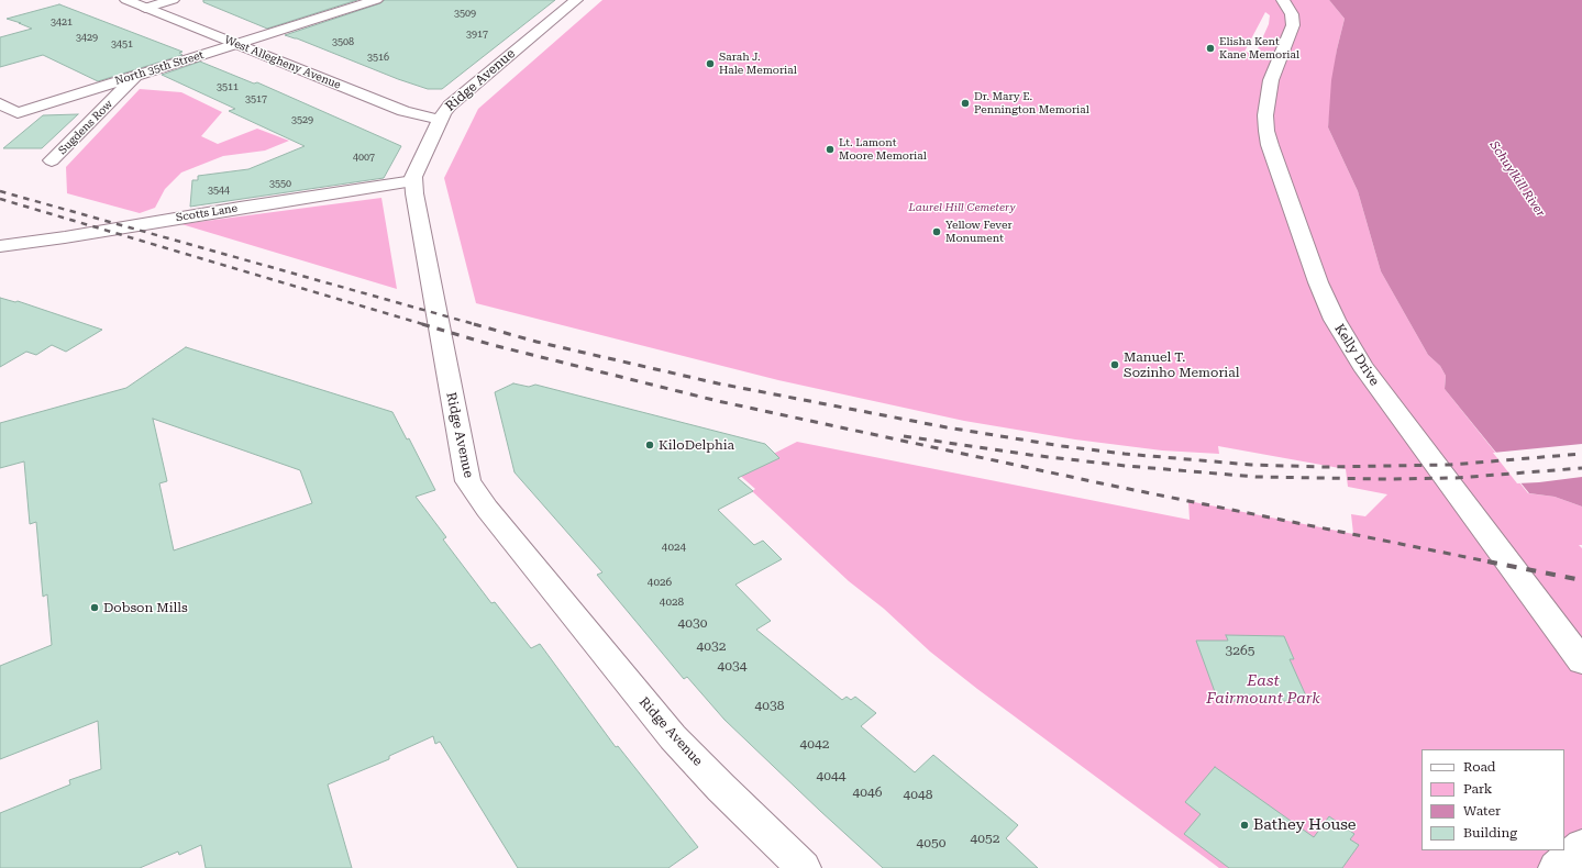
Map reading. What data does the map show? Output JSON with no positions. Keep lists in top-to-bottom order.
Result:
{
  "streets": {
    "main road": [
      "West Allegheny Avenue",
      "North 35th Street",
      "Ridge Avenue",
      "Sugdens Row",
      "Scotts Lane",
      "Kelly Drive"
    ]
  },
  "crossings": [
    ["West Allegheny Avenue", "North 35th Street"],
    ["West Allegheny Avenue", "Ridge Avenue"],
    ["North 35th Street", "Sugdens Row"],
    ["Ridge Avenue", "Scotts Lane"]
  ],
  "water": ["Schuylkill River"],
  "parks": ["Laurel Hill Cemetery", "East Fairmount Park"],
  "places": [
    "Elisha Kent Kane Memorial",
    "Sarah J. Hale Memorial",
    "Dr. Mary E. Pennington Memorial",
    "Lt. Lamont Moore Memorial",
    "Yellow Fever Monument",
    "Manuel T. Sozinho Memorial",
    "KiloDelphia",
    "Dobson Mills",
    "Bathey House"
  ],
  "house_numbers": [
    "3509",
    "3421",
    "3917",
    "3429",
    "3508",
    "3451",
    "3516",
    "3511",
    "3517",
    "3529",
    "4007",
    "3550",
    "3544",
    "4024",
    "4026",
    "4028",
    "4030",
    "4032",
    "3265",
    "4034",
    "4038",
    "4042",
    "4044",
    "4046",
    "4048",
    "4052",
    "4050"
  ],
  "legend": [
    "Road",
    "Park",
    "Water",
    "Building"
  ]
}
